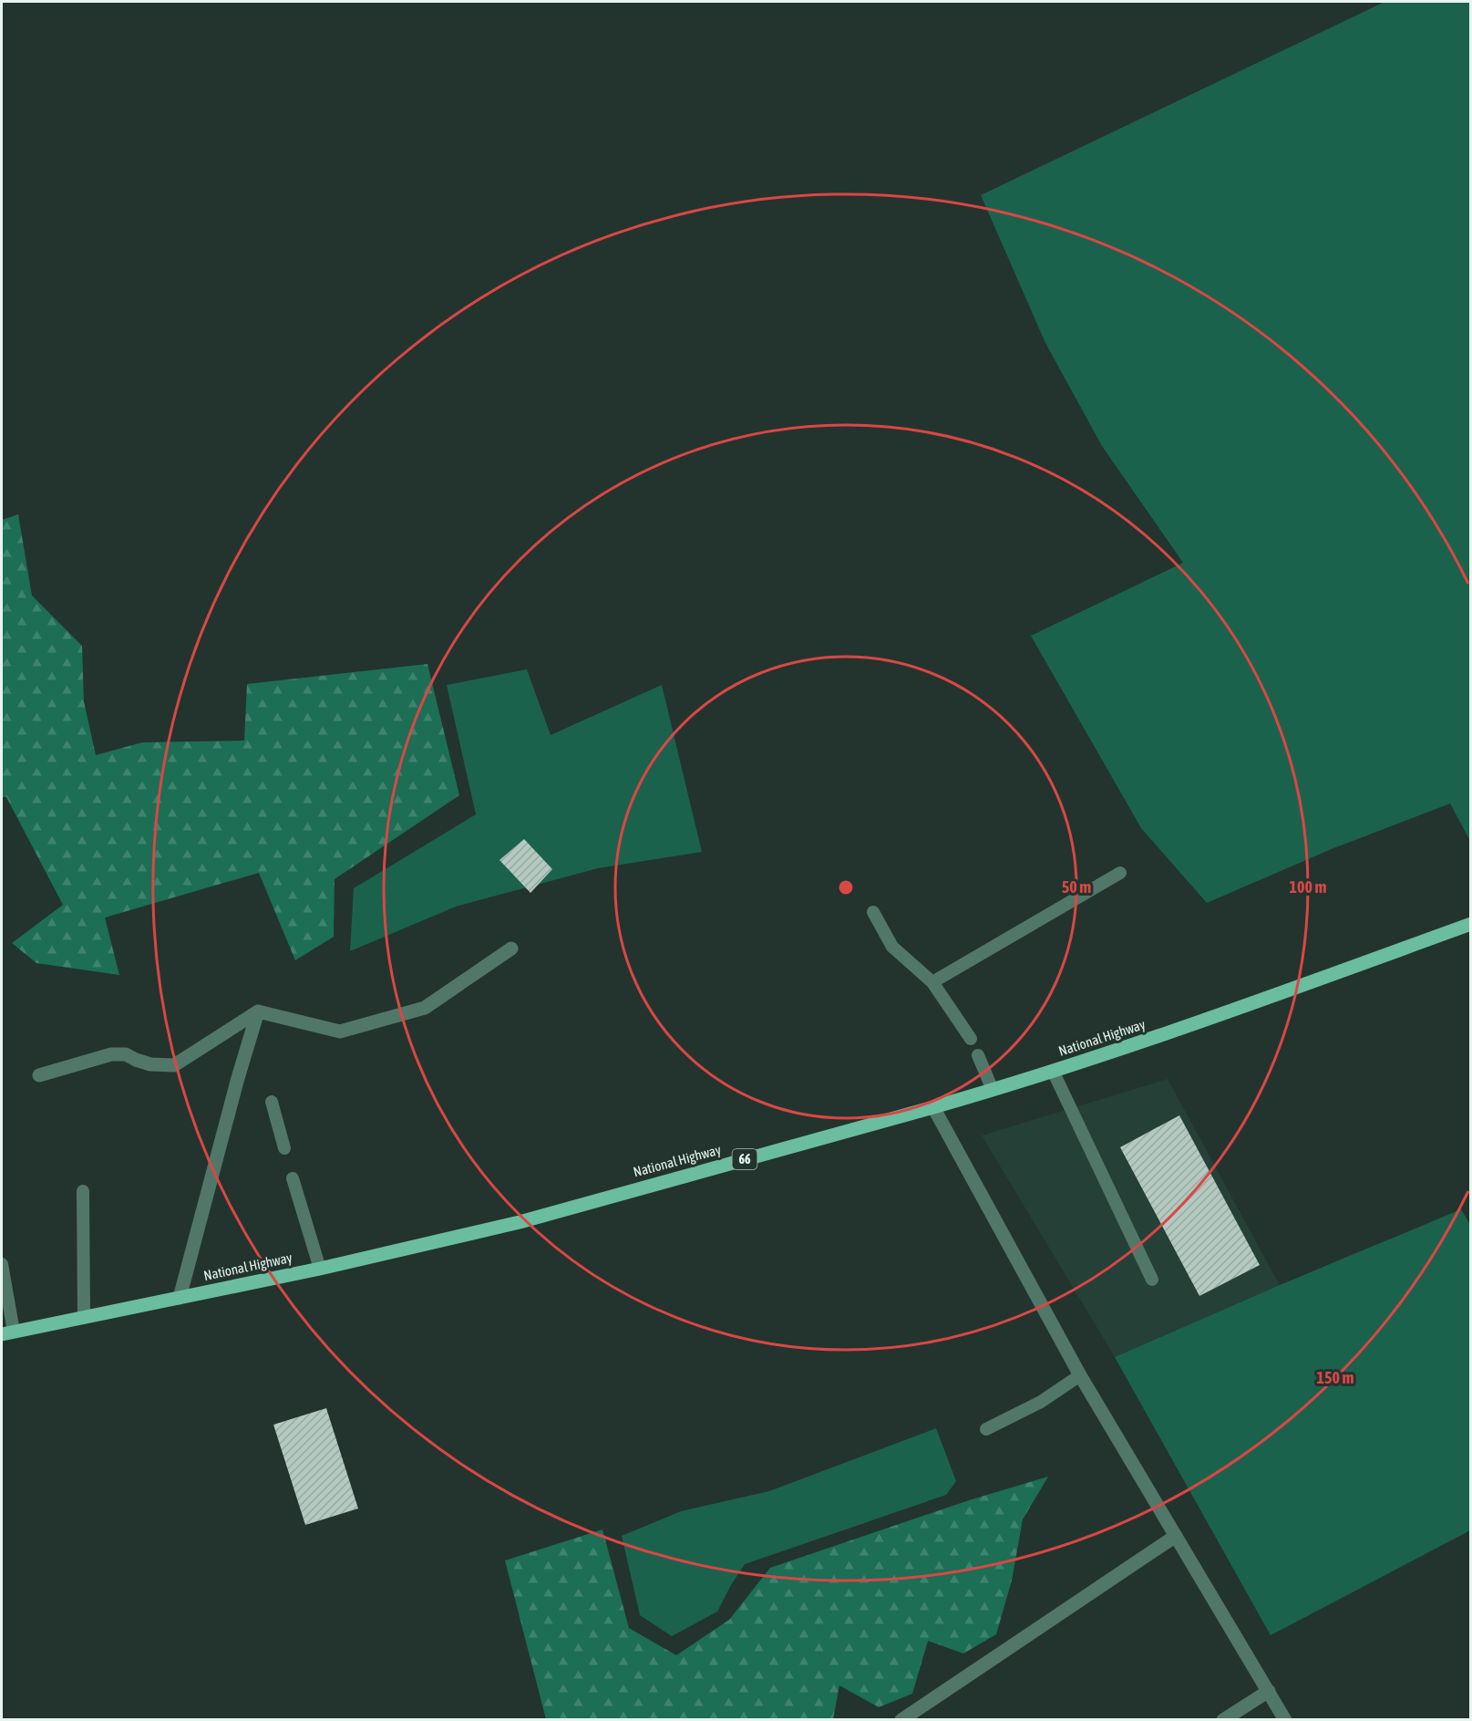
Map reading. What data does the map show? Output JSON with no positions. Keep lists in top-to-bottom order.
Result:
{
  "streets": {
    "main road": ["National Highway", "66"]
  },
  "rings": ["50 m", "100 m", "150 m"]
}
